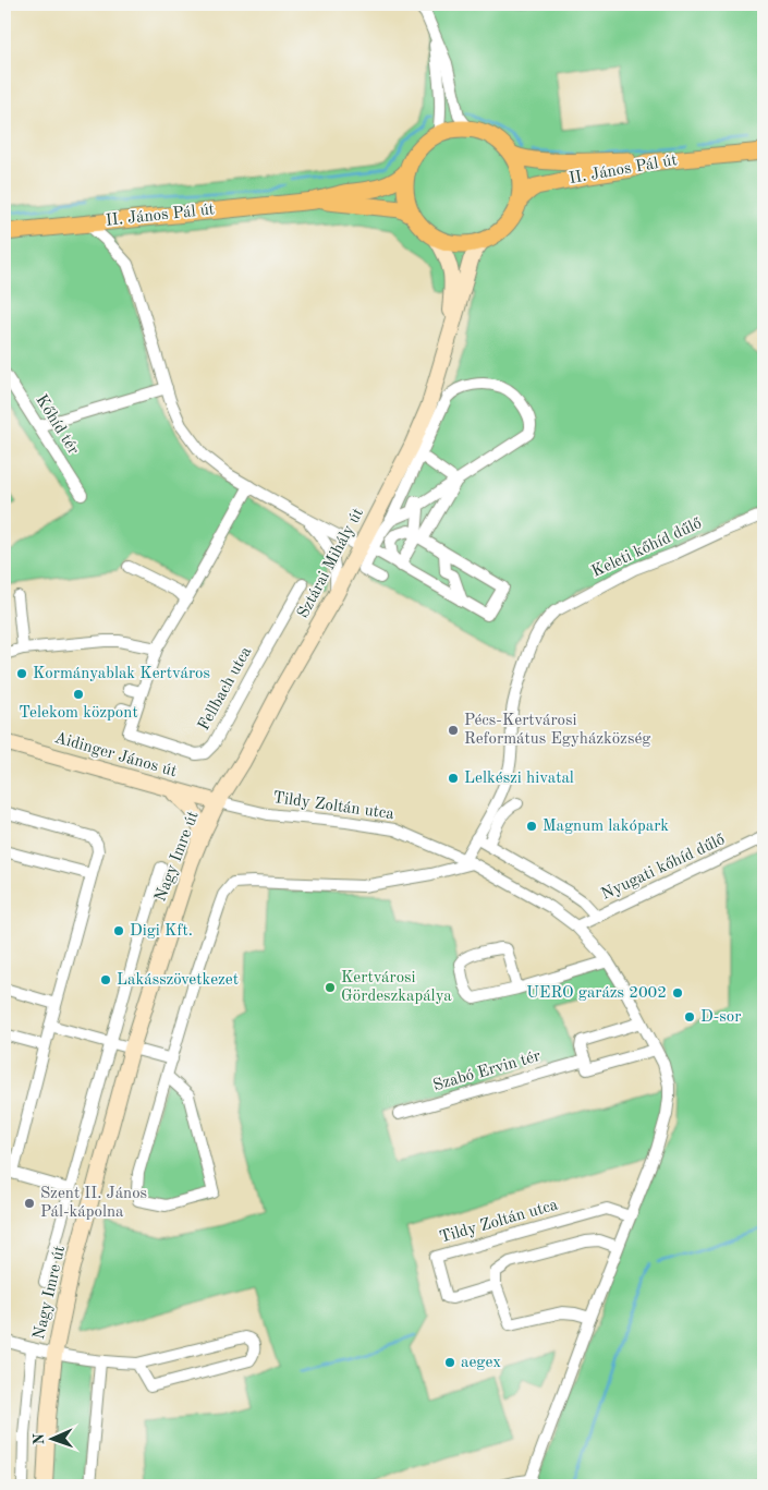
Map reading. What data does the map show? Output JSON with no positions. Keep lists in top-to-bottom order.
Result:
{
  "streets": {
    "main road": ["II. János Pál út"],
    "street": [
      "Kőhíd tér",
      "Keleti kőhíd dűlő",
      "Sztárai Mihály út",
      "Fellbach utca",
      "Aidinger János út",
      "Tildy Zoltán utca",
      "Nagy Imre út",
      "Nyugati kőhíd dűlő",
      "Szabó Ervin tér"
    ]
  },
  "crossings": [
    ["II. János Pál út", "Sztárai Mihály út"],
    ["Keleti kőhíd dűlő", "Tildy Zoltán utca"],
    ["Sztárai Mihály út", "Aidinger János út"],
    ["Sztárai Mihály út", "Tildy Zoltán utca"],
    ["Sztárai Mihály út", "Nagy Imre út"],
    ["Aidinger János út", "Tildy Zoltán utca"],
    ["Aidinger János út", "Nagy Imre út"],
    ["Tildy Zoltán utca", "Nagy Imre út"],
    ["Tildy Zoltán utca", "Nyugati kőhíd dűlő"],
    ["Tildy Zoltán utca", "Szabó Ervin tér"]
  ],
  "places": [
    "Kormányablak Kertváros",
    "Telekom központ",
    "Pécs-Kertvárosi Református Egyházközség",
    "Lelkészi hivatal",
    "Magnum lakópark",
    "Digi Kft.",
    "Lakásszövetkezet",
    "Kertvárosi Gördeszkapálya",
    "UERO garázs 2002",
    "D-sor",
    "Szent II. János Pál-kápolna",
    "aegex"
  ],
  "north": "left"
}
